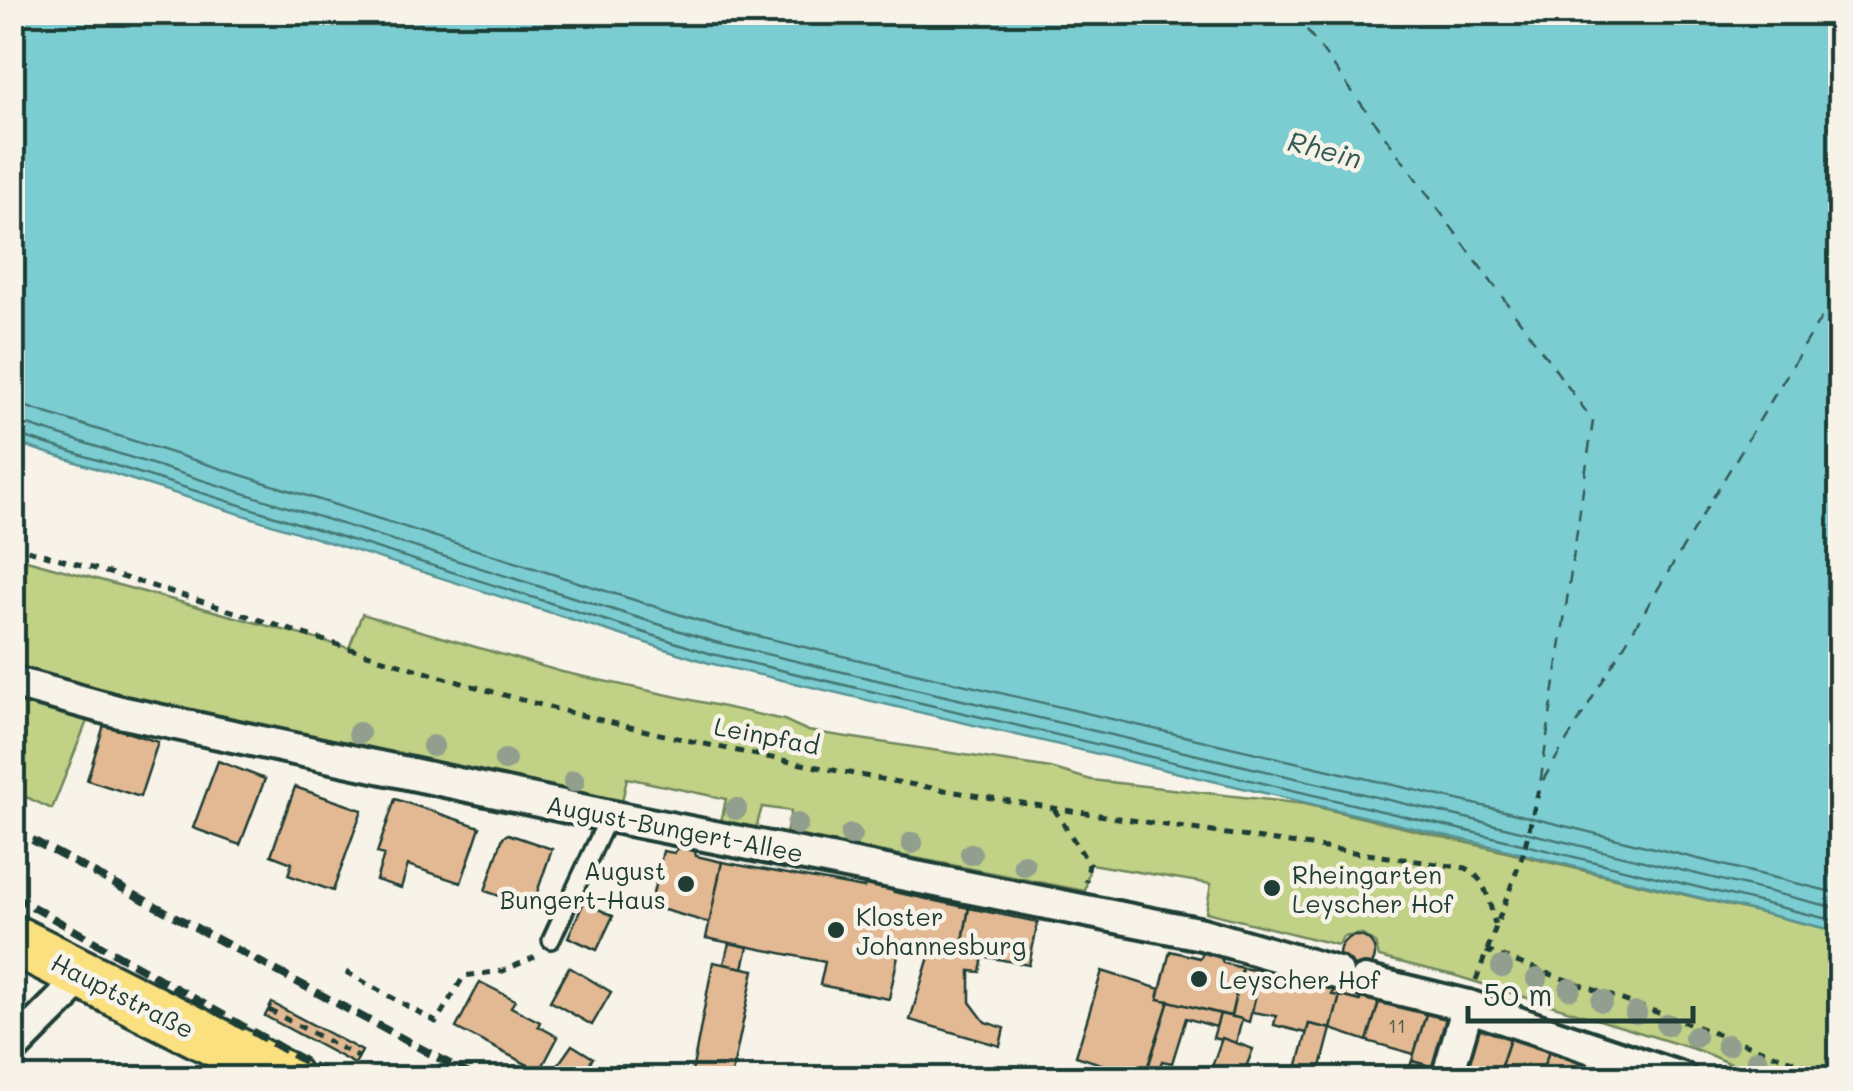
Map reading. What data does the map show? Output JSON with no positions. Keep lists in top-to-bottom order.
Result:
{
  "streets": {
    "main road": ["Hauptstraße"],
    "street": ["August-Bungert-Allee"],
    "path": ["Leinpfad"]
  },
  "water": ["Rhein"],
  "places": [
    "August Bungert-Haus",
    "Rheingarten Leyscher Hof",
    "Kloster Johannesburg",
    "Leyscher Hof"
  ],
  "house_numbers": ["11"],
  "scale_bar": "50 m"
}
